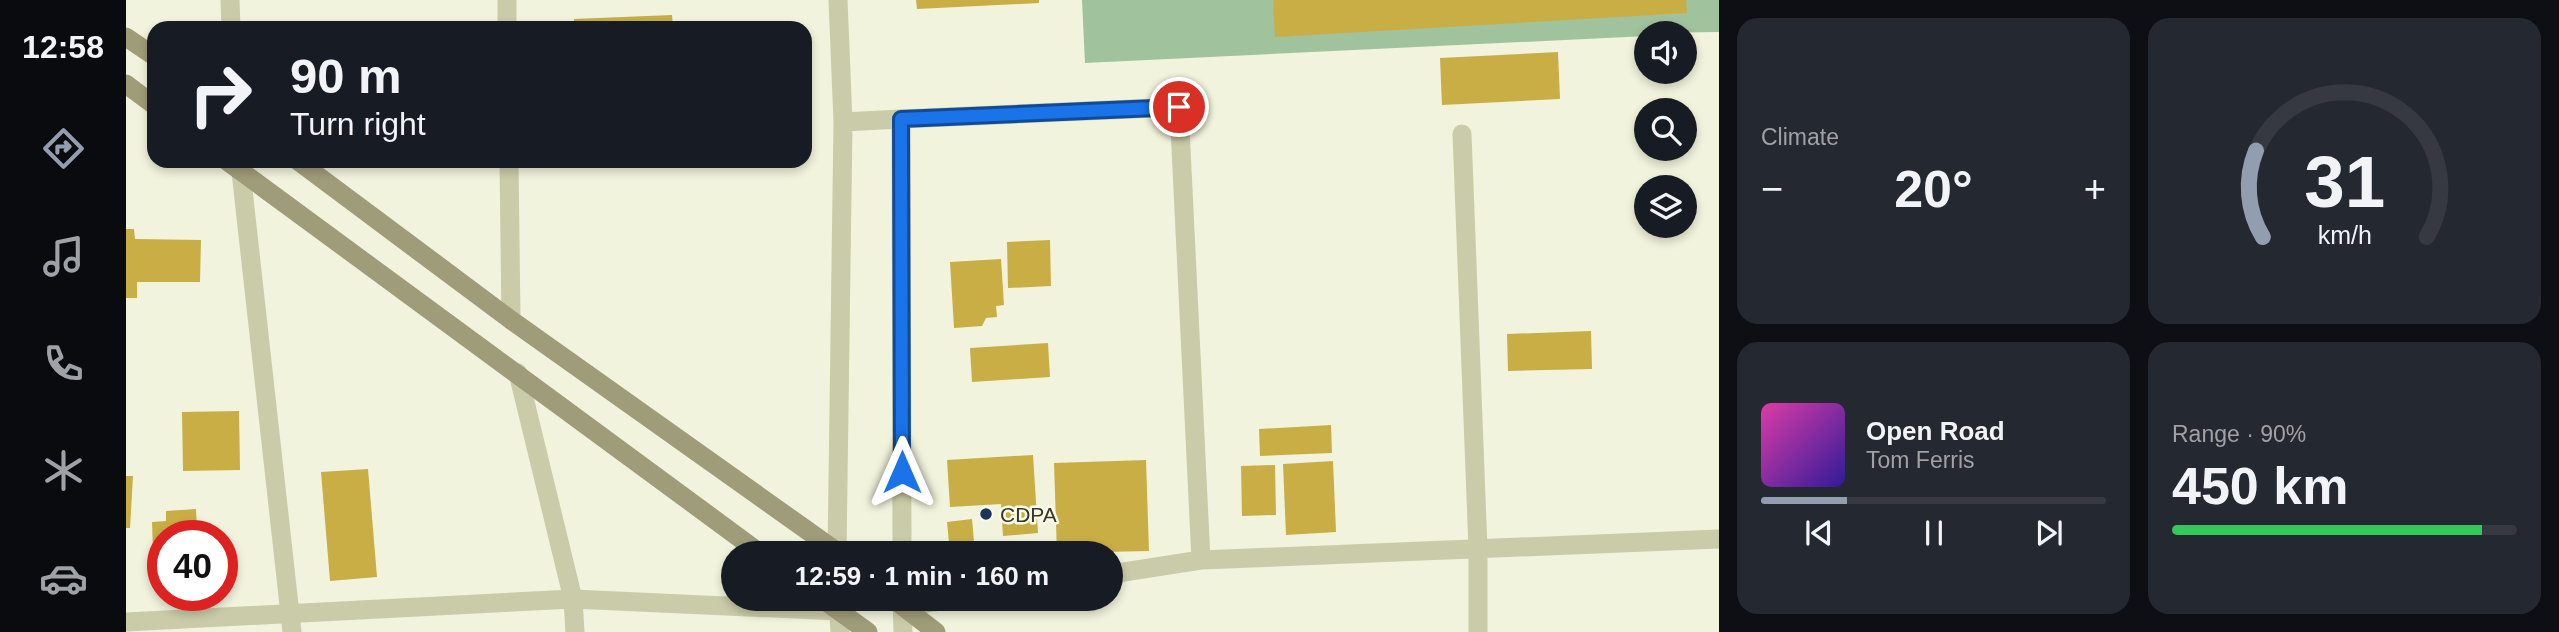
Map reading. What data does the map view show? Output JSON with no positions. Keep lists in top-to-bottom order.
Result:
{
  "places": ["CDPA"],
  "page": {
    "tabs": "12:58",
    "tile": [
      "Climate",
      ["Range · 90%", "450 km"]
    ],
    "turn": ["90 m", "Turn right"],
    "heat": ["−", "20°", "+"],
    "song": ["Open Road", "Tom Ferris"],
    "limit": "40",
    "trip": "12:59 · 1 min · 160 m",
    "gauge": ["31", "km/h"]
  }
}
